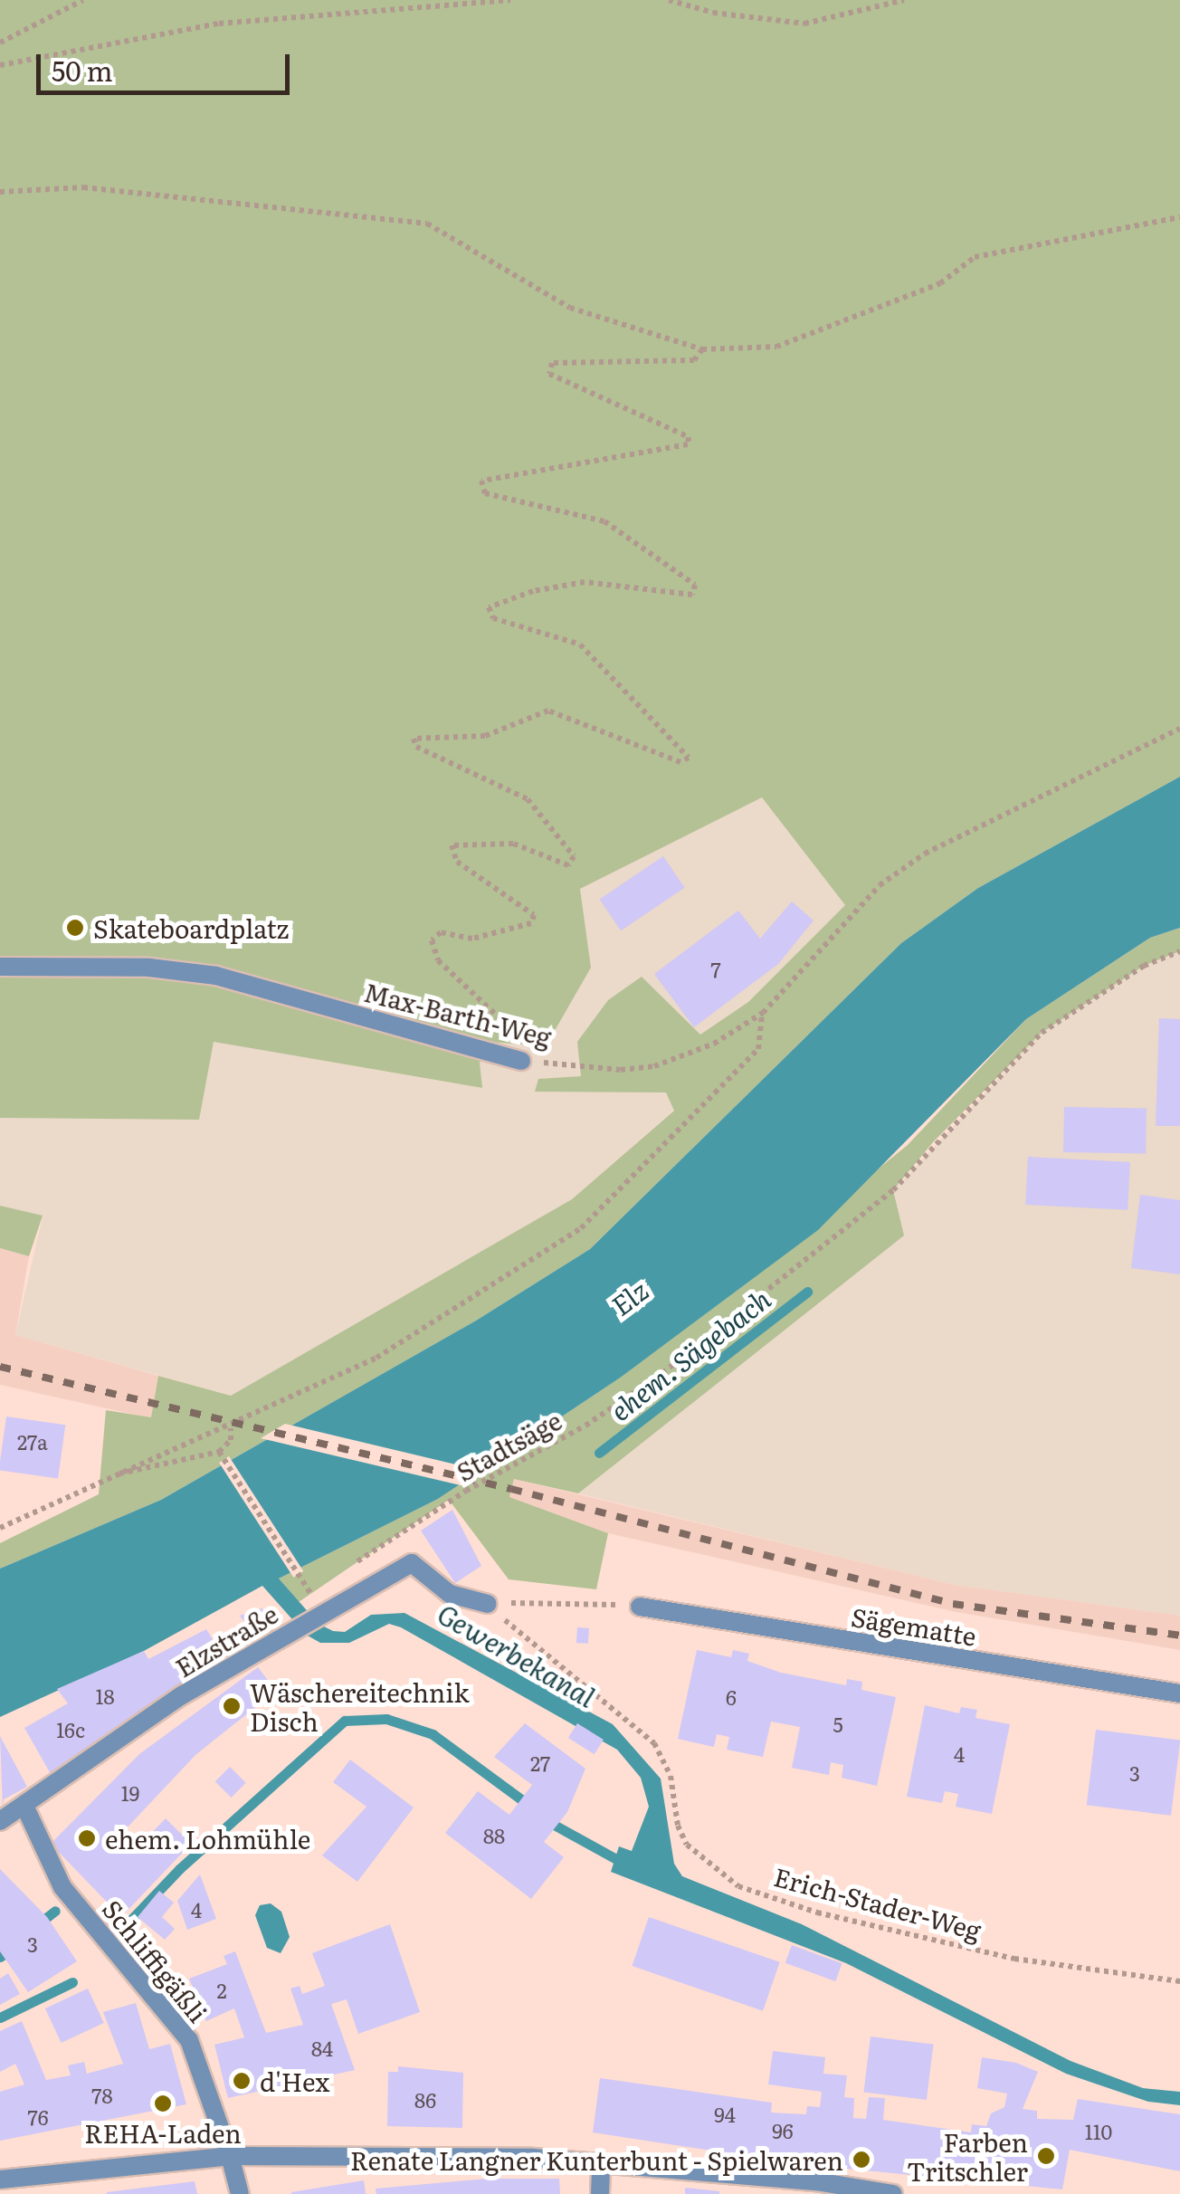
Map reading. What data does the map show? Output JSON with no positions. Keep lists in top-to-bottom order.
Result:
{
  "streets": {
    "street": [
      "Max-Barth-Weg",
      "Sägematte",
      "Elzstraße",
      "Schliffigäßli"
    ],
    "path": ["Stadtsäge", "Erich-Stader-Weg"]
  },
  "crossings": [
    ["Elzstraße", "Erich-Stader-Weg"],
    ["Elzstraße", "Schliffigäßli"]
  ],
  "water": ["Elz", "ehem. Sägebach", "Gewerbekanal"],
  "places": [
    "Skateboardplatz",
    "Wäschereitechnik Disch",
    "ehem. Lohmühle",
    "d'Hex",
    "REHA-Laden",
    "Farben Tritschler",
    "Renate Langner Kunterbunt - Spielwaren"
  ],
  "house_numbers": [
    "7",
    "27a",
    "18",
    "6",
    "5",
    "16c",
    "4",
    "27",
    "3",
    "19",
    "88",
    "4",
    "3",
    "2",
    "84",
    "78",
    "86",
    "94",
    "76",
    "96",
    "110"
  ],
  "scale_bar": "50 m"
}
